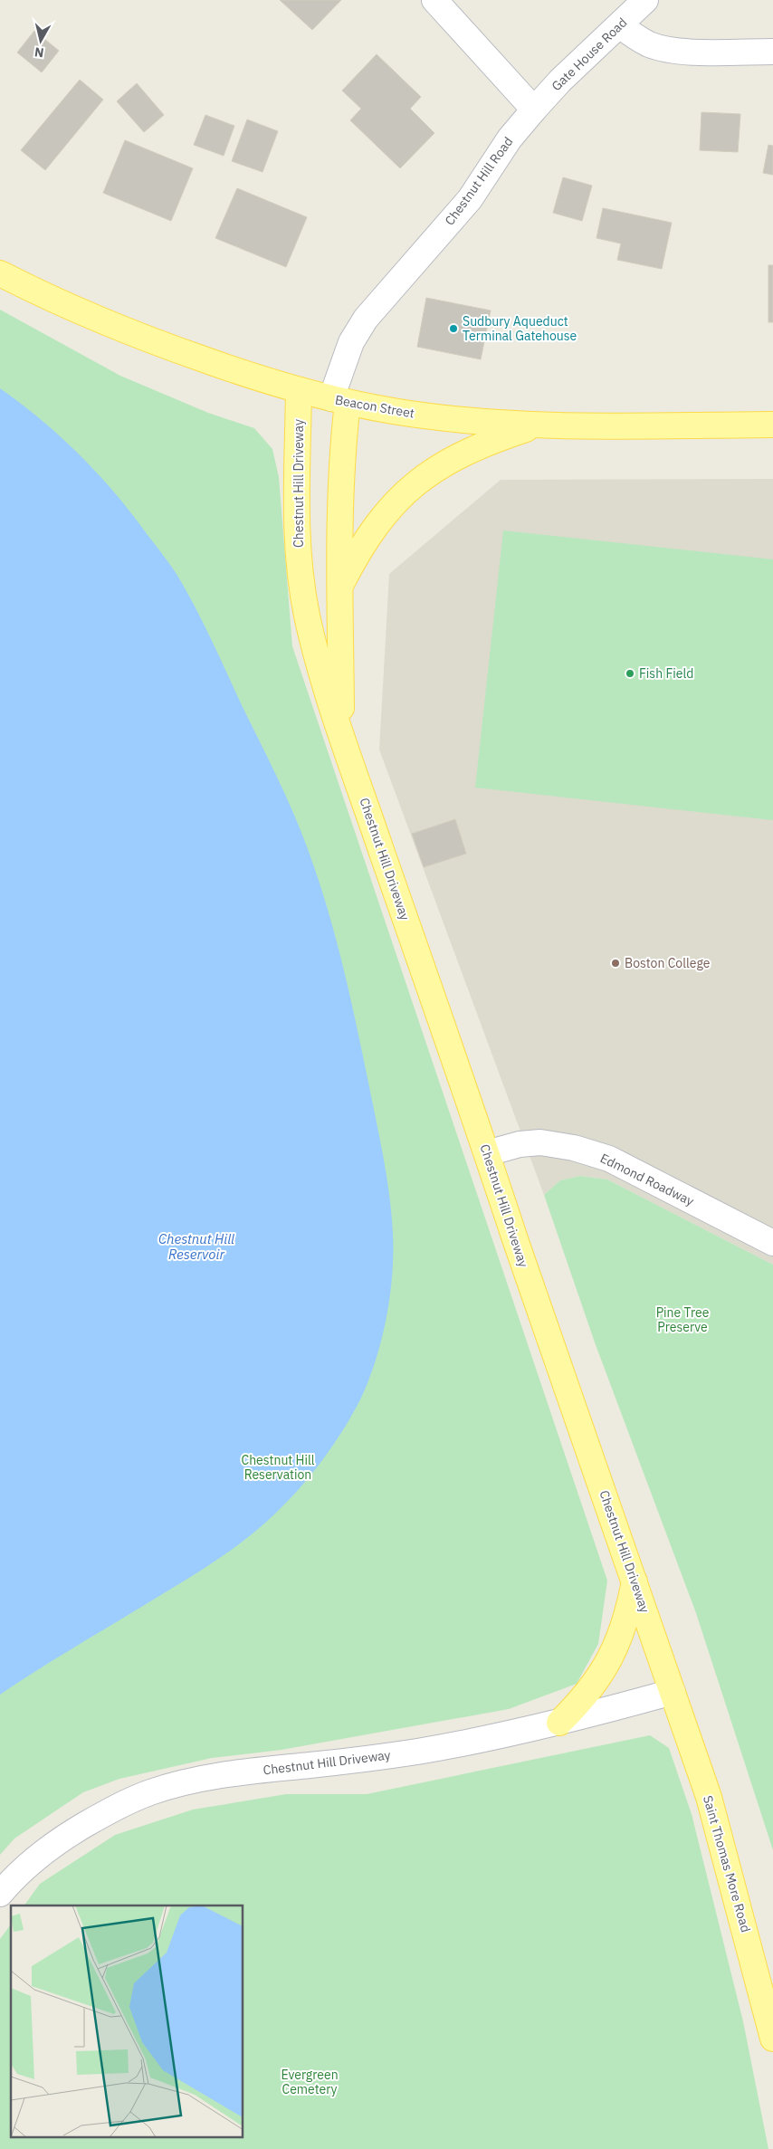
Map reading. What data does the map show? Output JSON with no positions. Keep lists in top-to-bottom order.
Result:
{
  "streets": {
    "main road": ["Beacon Street", "Chestnut Hill Driveway", "Saint Thomas More Road"],
    "street": ["Gate House Road", "Chestnut Hill Road", "Edmond Roadway"]
  },
  "crossings": [
    ["Gate House Road", "Chestnut Hill Road"],
    ["Chestnut Hill Road", "Beacon Street"],
    ["Chestnut Hill Road", "Chestnut Hill Driveway"],
    ["Beacon Street", "Chestnut Hill Driveway"],
    ["Chestnut Hill Driveway", "Edmond Roadway"],
    ["Chestnut Hill Driveway", "Saint Thomas More Road"]
  ],
  "water": ["Chestnut Hill Reservoir"],
  "parks": ["Pine Tree Preserve", "Chestnut Hill Reservation", "Evergreen Cemetery"],
  "places": ["Sudbury Aqueduct Terminal Gatehouse", "Fish Field", "Boston College"],
  "north": "bottom"
}
